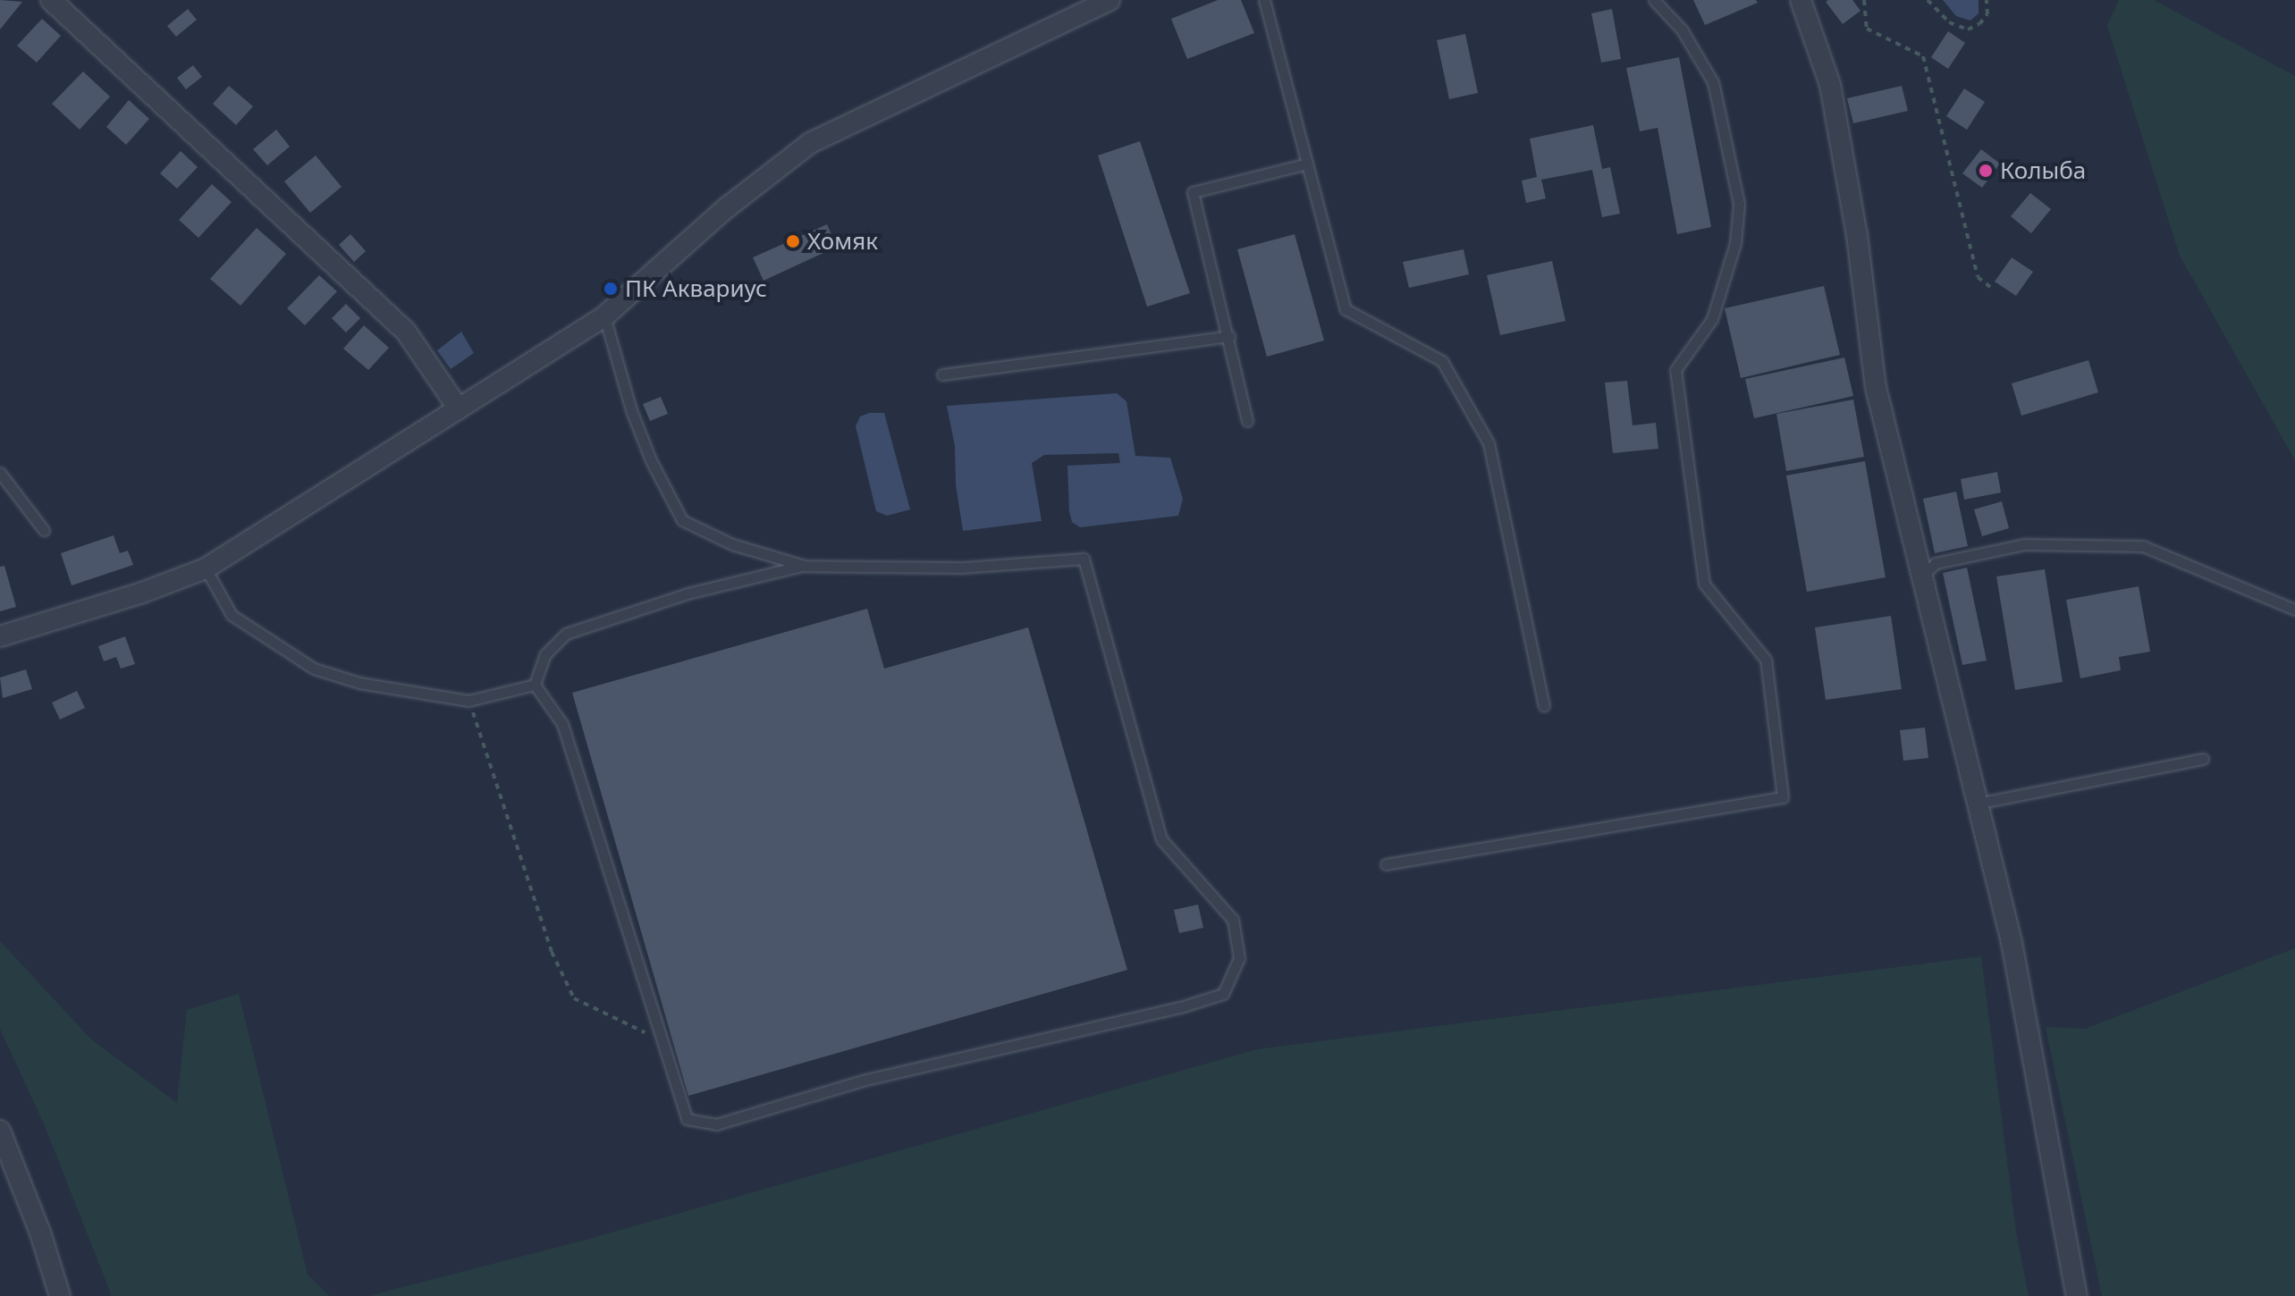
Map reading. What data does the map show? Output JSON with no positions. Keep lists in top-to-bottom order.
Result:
{
  "places": ["Колыба", "Хомяк", "ПК Аквариус"]
}
